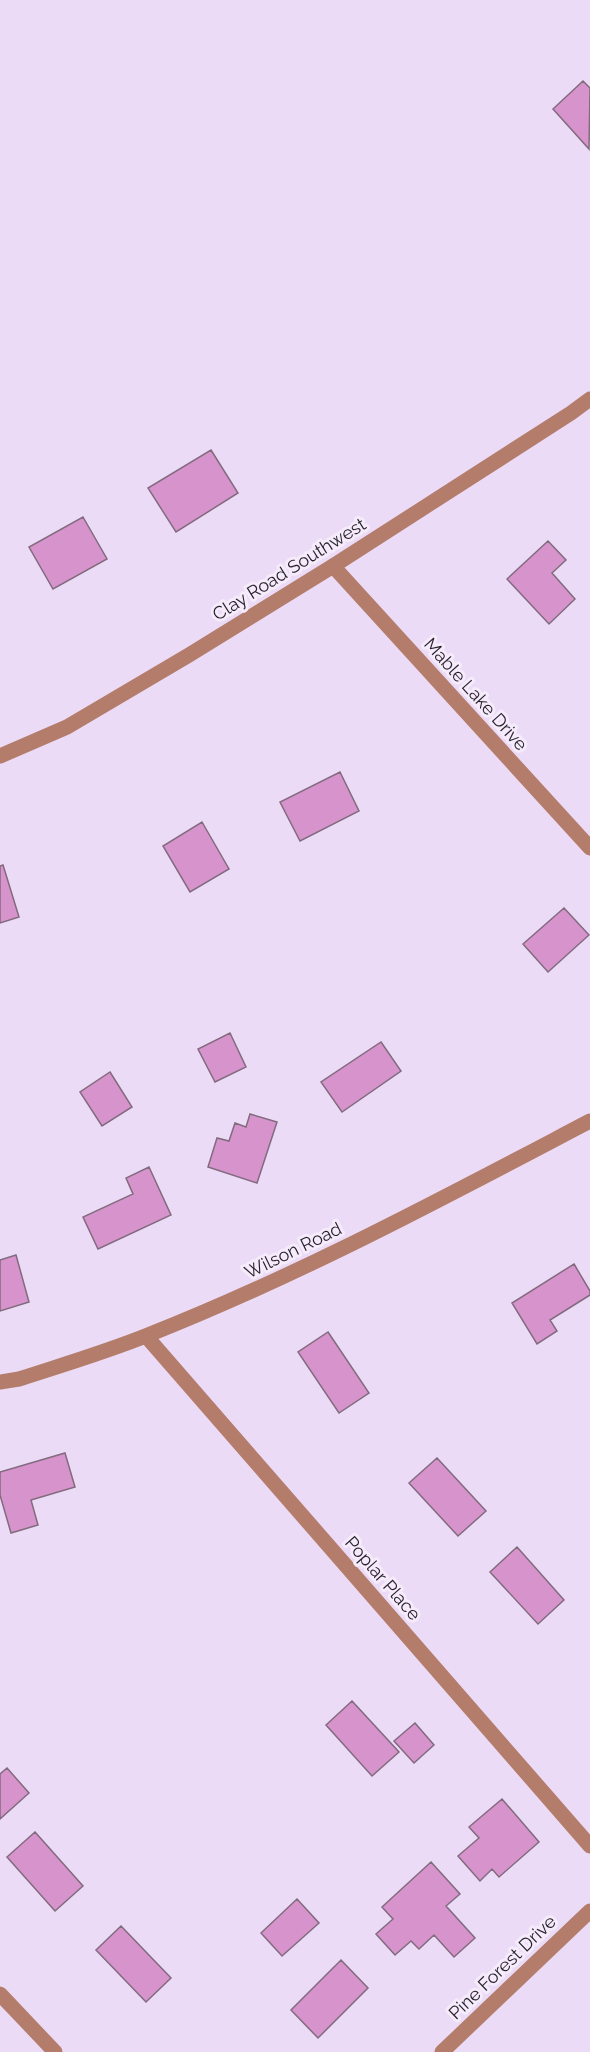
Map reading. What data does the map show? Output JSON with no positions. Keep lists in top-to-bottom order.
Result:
{
  "streets": {
    "street": [
      "Clay Road Southwest",
      "Mable Lake Drive",
      "Wilson Road",
      "Poplar Place",
      "Pine Forest Drive"
    ]
  },
  "crossings": [
    ["Clay Road Southwest", "Mable Lake Drive"],
    ["Wilson Road", "Poplar Place"]
  ]
}
